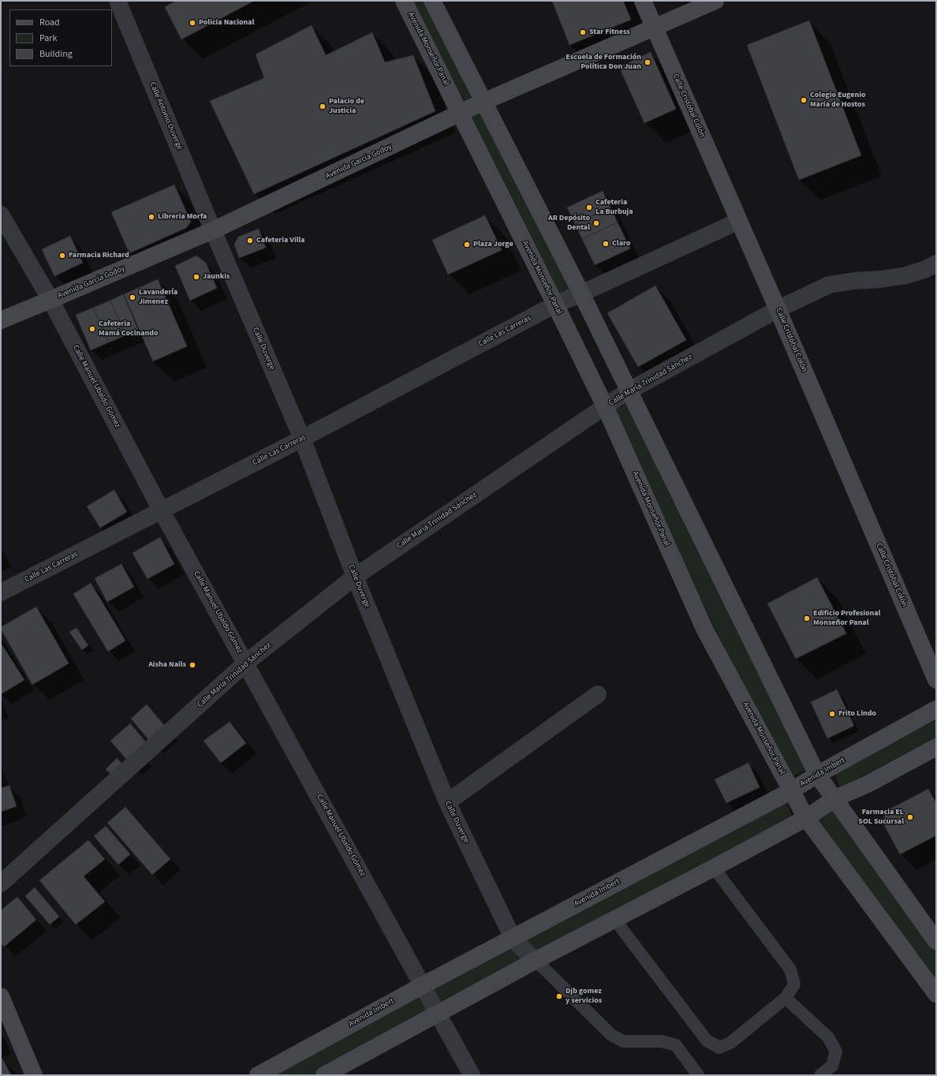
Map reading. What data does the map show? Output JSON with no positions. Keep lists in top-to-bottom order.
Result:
{
  "streets": {
    "main road": [
      "Avenida Monseñor Panal",
      "Calle Cristóbal Colón",
      "Avenida García Godoy",
      "Avenida Imbert"
    ],
    "street": [
      "Calle Antonio Duvergé",
      "Calle Las Carreras",
      "Calle Duverge",
      "Calle María Trinidad Sánchez",
      "Calle Manuel Ubaldo Gómez"
    ]
  },
  "crossings": [
    ["Avenida Monseñor Panal", "Avenida García Godoy"],
    ["Avenida Monseñor Panal", "Calle Las Carreras"],
    ["Avenida Monseñor Panal", "Calle María Trinidad Sánchez"],
    ["Avenida Monseñor Panal", "Avenida Imbert"],
    ["Calle Cristóbal Colón", "Avenida García Godoy"],
    ["Calle Cristóbal Colón", "Calle Las Carreras"],
    ["Calle Cristóbal Colón", "Calle María Trinidad Sánchez"],
    ["Calle Antonio Duvergé", "Avenida García Godoy"],
    ["Calle Antonio Duvergé", "Calle Duverge"],
    ["Avenida García Godoy", "Calle Duverge"],
    ["Avenida García Godoy", "Calle Manuel Ubaldo Gómez"],
    ["Calle Las Carreras", "Calle Duverge"],
    ["Calle Las Carreras", "Calle Manuel Ubaldo Gómez"],
    ["Calle Duverge", "Calle María Trinidad Sánchez"],
    ["Calle Duverge", "Avenida Imbert"],
    ["Calle María Trinidad Sánchez", "Calle Manuel Ubaldo Gómez"],
    ["Calle Manuel Ubaldo Gómez", "Avenida Imbert"]
  ],
  "places": [
    "Policia Nacional",
    "Star Fitness",
    "Escuela de Formación Política Don Juan",
    "Colegio Eugenio Maria de Hostos",
    "Palacio de Justicia",
    "Cafeteria La Burbuja",
    "Libreria Morfa",
    "AR Depósito Dental",
    "Cafeteria Villa",
    "Claro",
    "Plaza Jorge",
    "Farmacia Richard",
    "Jaunkis",
    "Lavandería Jimenez",
    "Cafeteria Mamá Cocinando",
    "Edificio Profesional Monseñor Panal",
    "Aisha Nails",
    "Frito Lindo",
    "Farmacia EL SOL Sucursal",
    "Djb gomez y servicios"
  ],
  "legend": ["Road", "Park", "Building"]
}
